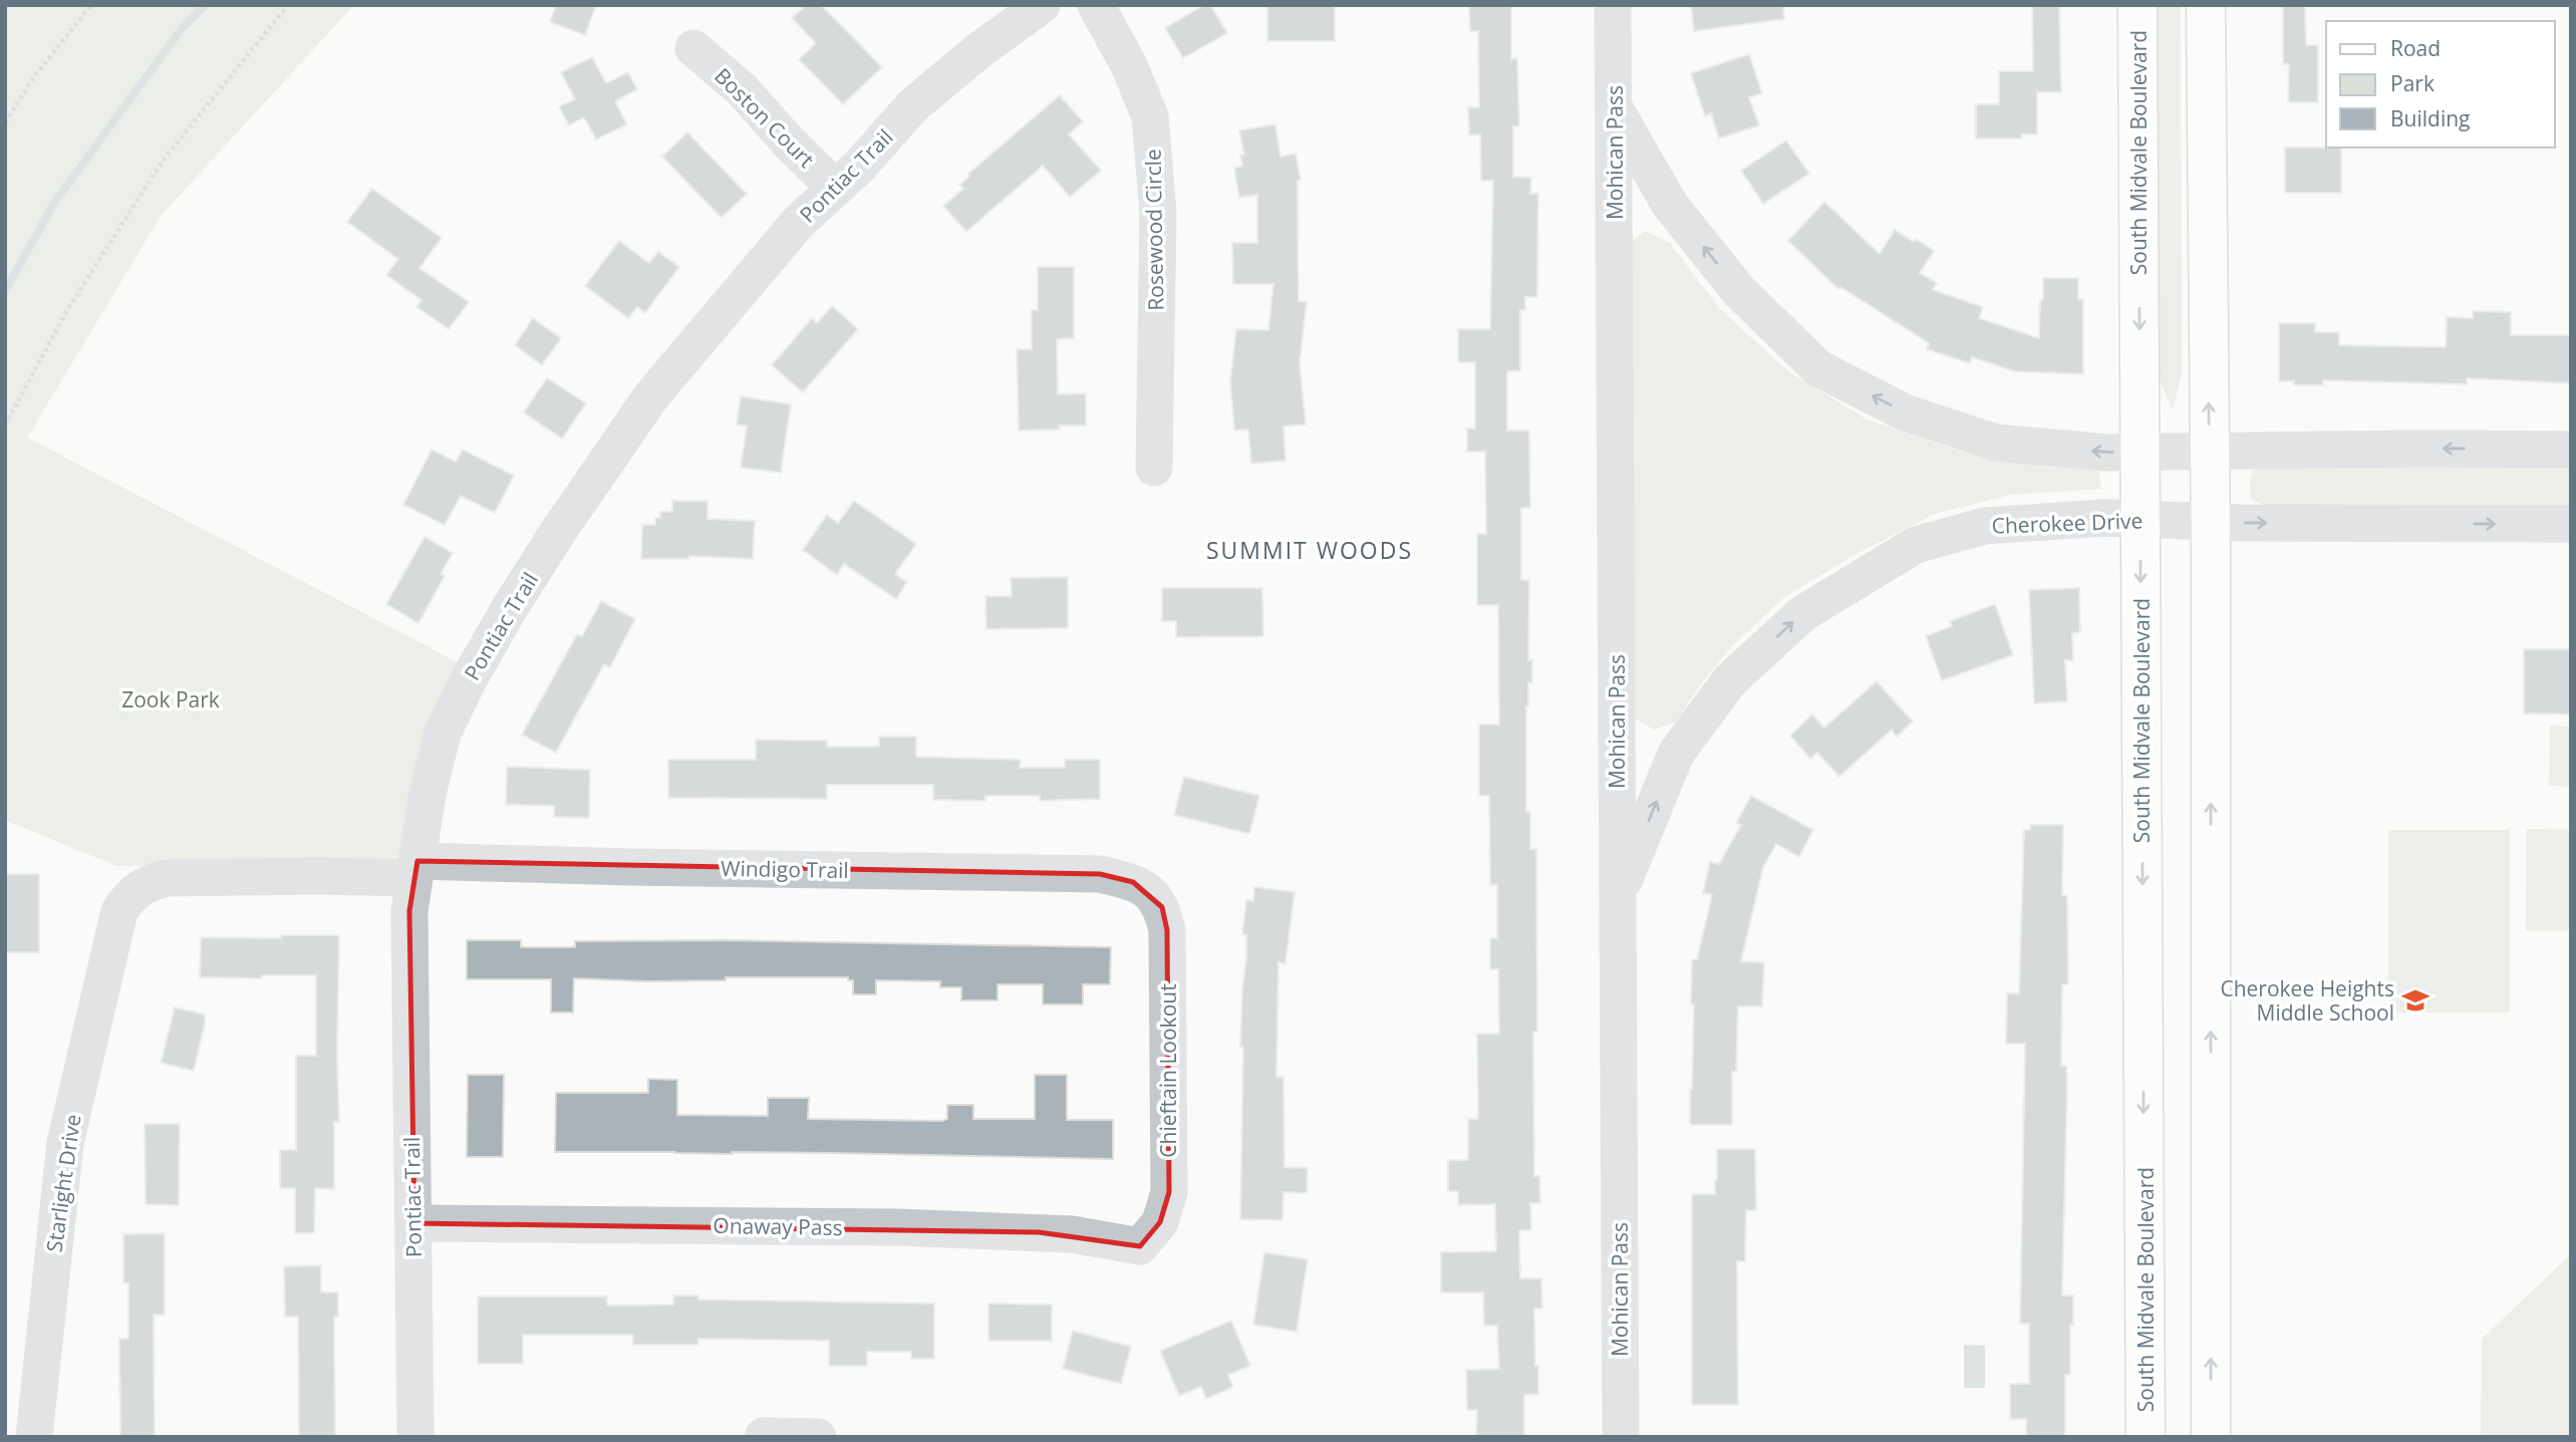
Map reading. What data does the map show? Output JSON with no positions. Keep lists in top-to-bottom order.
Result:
{
  "streets": {
    "main road": ["South Midvale Boulevard"],
    "street": [
      "Boston Court",
      "Mohican Pass",
      "Pontiac Trail",
      "Rosewood Circle",
      "Cherokee Drive",
      "Windigo Trail",
      "Chieftain Lookout",
      "Starlight Drive",
      "Onaway Pass"
    ]
  },
  "crossings": [
    ["Boston Court", "Pontiac Trail"],
    ["Mohican Pass", "Cherokee Drive"],
    ["South Midvale Boulevard", "Cherokee Drive"],
    ["Pontiac Trail", "Windigo Trail"],
    ["Pontiac Trail", "Onaway Pass"],
    ["Windigo Trail", "Chieftain Lookout"],
    ["Windigo Trail", "Starlight Drive"],
    ["Chieftain Lookout", "Onaway Pass"]
  ],
  "districts": ["SUMMIT WOODS"],
  "parks": ["Zook Park"],
  "places": {
    "school or university": ["Cherokee Heights Middle School"]
  },
  "legend": ["Road", "Park", "Building"]
}
